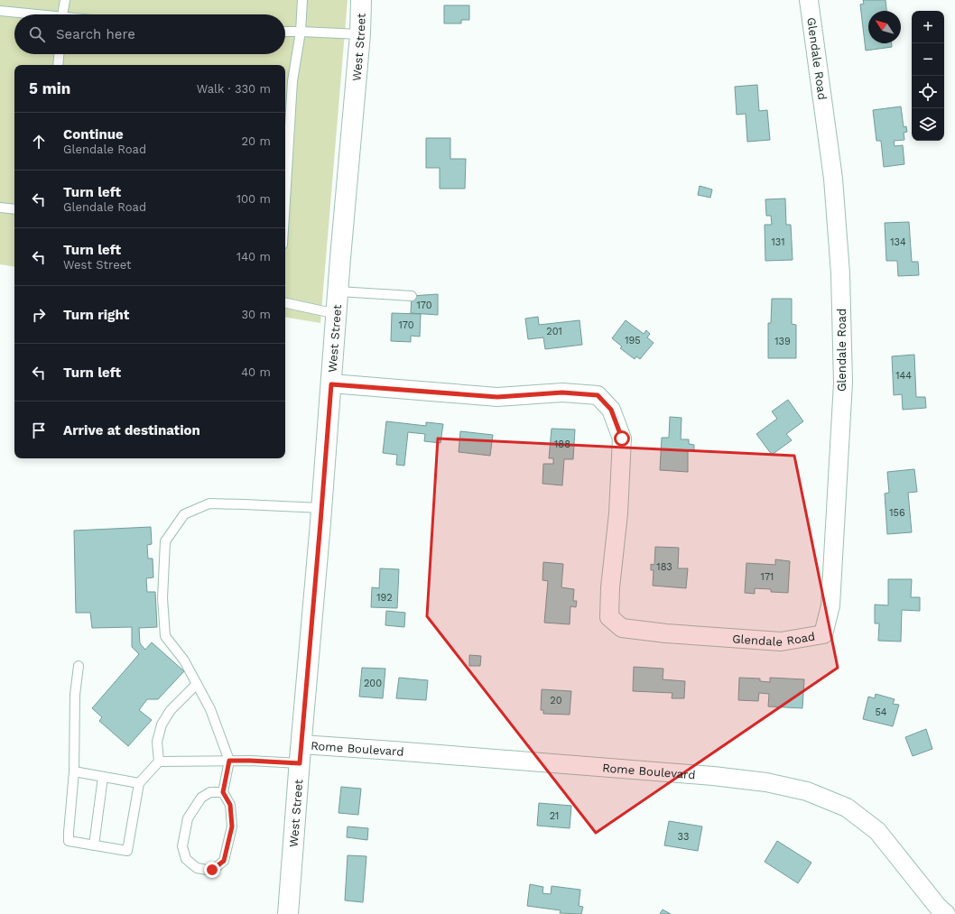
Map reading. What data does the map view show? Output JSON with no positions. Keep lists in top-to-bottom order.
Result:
{
  "streets": {
    "main road": ["West Street"],
    "street": ["Glendale Road", "Rome Boulevard"]
  },
  "crossings": [
    ["West Street", "Glendale Road"],
    ["West Street", "Rome Boulevard"]
  ],
  "house_numbers": [
    "131",
    "134",
    "170",
    "170",
    "201",
    "195",
    "139",
    "144",
    "188",
    "156",
    "183",
    "171",
    "192",
    "200",
    "20",
    "54",
    "21",
    "33"
  ],
  "north": "top left",
  "page": {
    "map_buttons": ["+", "−"],
    "search": "Search here",
    "heading": ["5 min", "Walk · 330 m"],
    "list": [
      ["Continue", "Glendale Road", "20 m"],
      ["Turn left", "Glendale Road", "100 m"],
      ["Turn left", "West Street", "140 m"],
      ["Turn right", "30 m"],
      ["Turn left", "40 m"],
      "Arrive at destination"
    ]
  }
}
